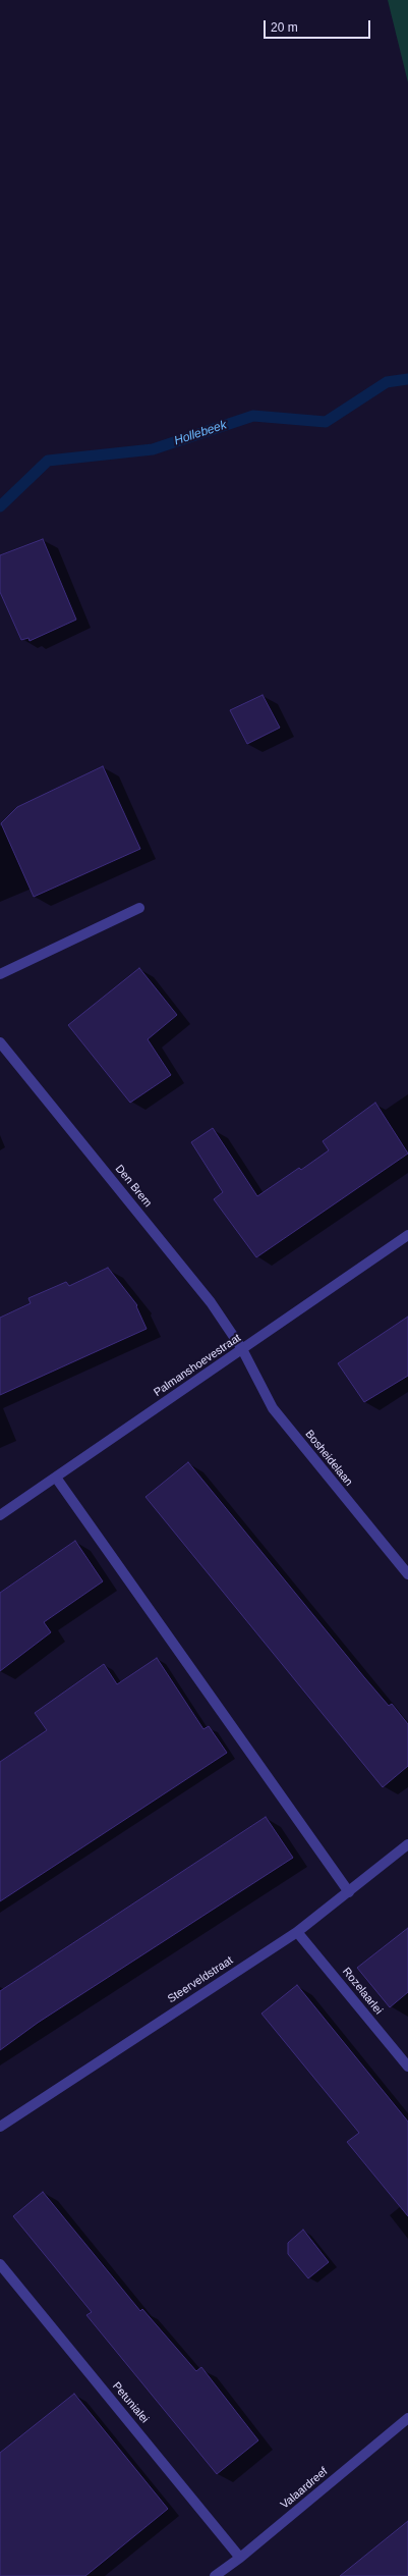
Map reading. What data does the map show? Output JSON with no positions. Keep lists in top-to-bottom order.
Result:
{
  "streets": {
    "street": [
      "Den Brem",
      "Palmanshoevestraat",
      "Bosheidelaan",
      "Steerveldstraat",
      "Rozelaarlei",
      "Petunialei",
      "Valaardreef"
    ]
  },
  "crossings": [
    ["Den Brem", "Palmanshoevestraat"],
    ["Den Brem", "Bosheidelaan"],
    ["Palmanshoevestraat", "Bosheidelaan"],
    ["Steerveldstraat", "Rozelaarlei"],
    ["Petunialei", "Valaardreef"]
  ],
  "water": ["Hollebeek"],
  "scale_bar": "20 m"
}
